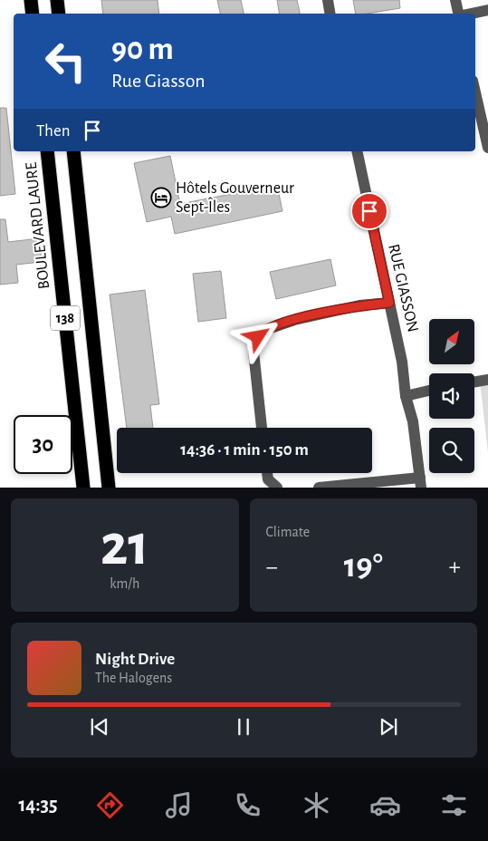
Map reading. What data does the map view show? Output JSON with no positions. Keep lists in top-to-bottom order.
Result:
{
  "streets": {
    "highway": ["BOULEVARD LAURE", "138"],
    "street": ["RUE GIASSON"]
  },
  "places": {
    "hotel": ["Hôtels Gouverneur Sept-Îles"]
  },
  "north": "top right",
  "page": {
    "turn": ["90 m", "Rue Giasson"],
    "then": "Then",
    "limit": "30",
    "trip": "14:36 · 1 min · 150 m",
    "tile": [
      ["21", "km/h"],
      "Climate"
    ],
    "heat": ["−", "19°", "+"],
    "song": ["Night Drive", "The Halogens"],
    "tabs": "14:35"
  }
}
